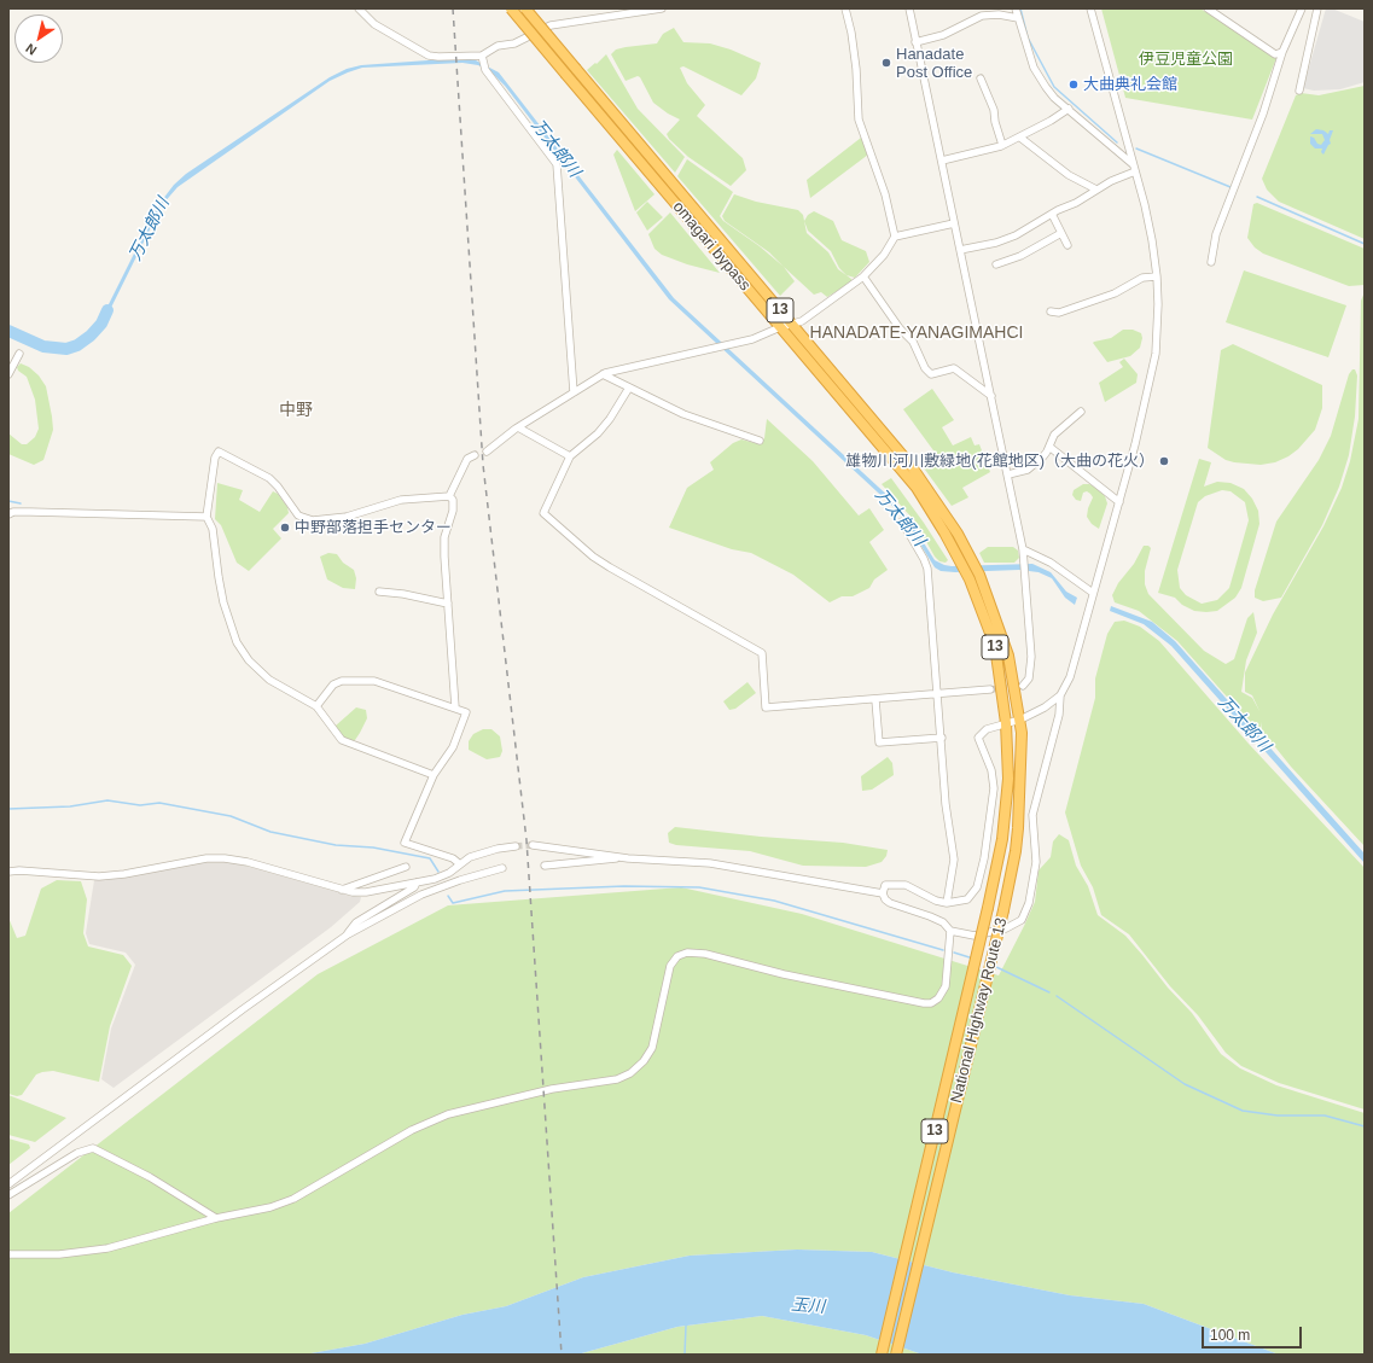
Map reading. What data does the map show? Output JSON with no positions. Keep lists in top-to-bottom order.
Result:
{
  "streets": {
    "highway": ["omagari bypass", "13", "National Highway Route 13"]
  },
  "crossings": [
    ["omagari bypass", "National Highway Route 13"]
  ],
  "districts": ["HANADATE-YANAGIMAHCI", "中野"],
  "water": ["万太郎川", "玉川"],
  "parks": ["伊豆児童公園"],
  "places": [
    "Hanadate Post Office",
    "大曲典礼会館",
    "雄物川河川敷緑地(花館地区)（大曲の花火）",
    "中野部落担手センター"
  ],
  "scale_bar": "100 m",
  "north": "bottom left"
}
